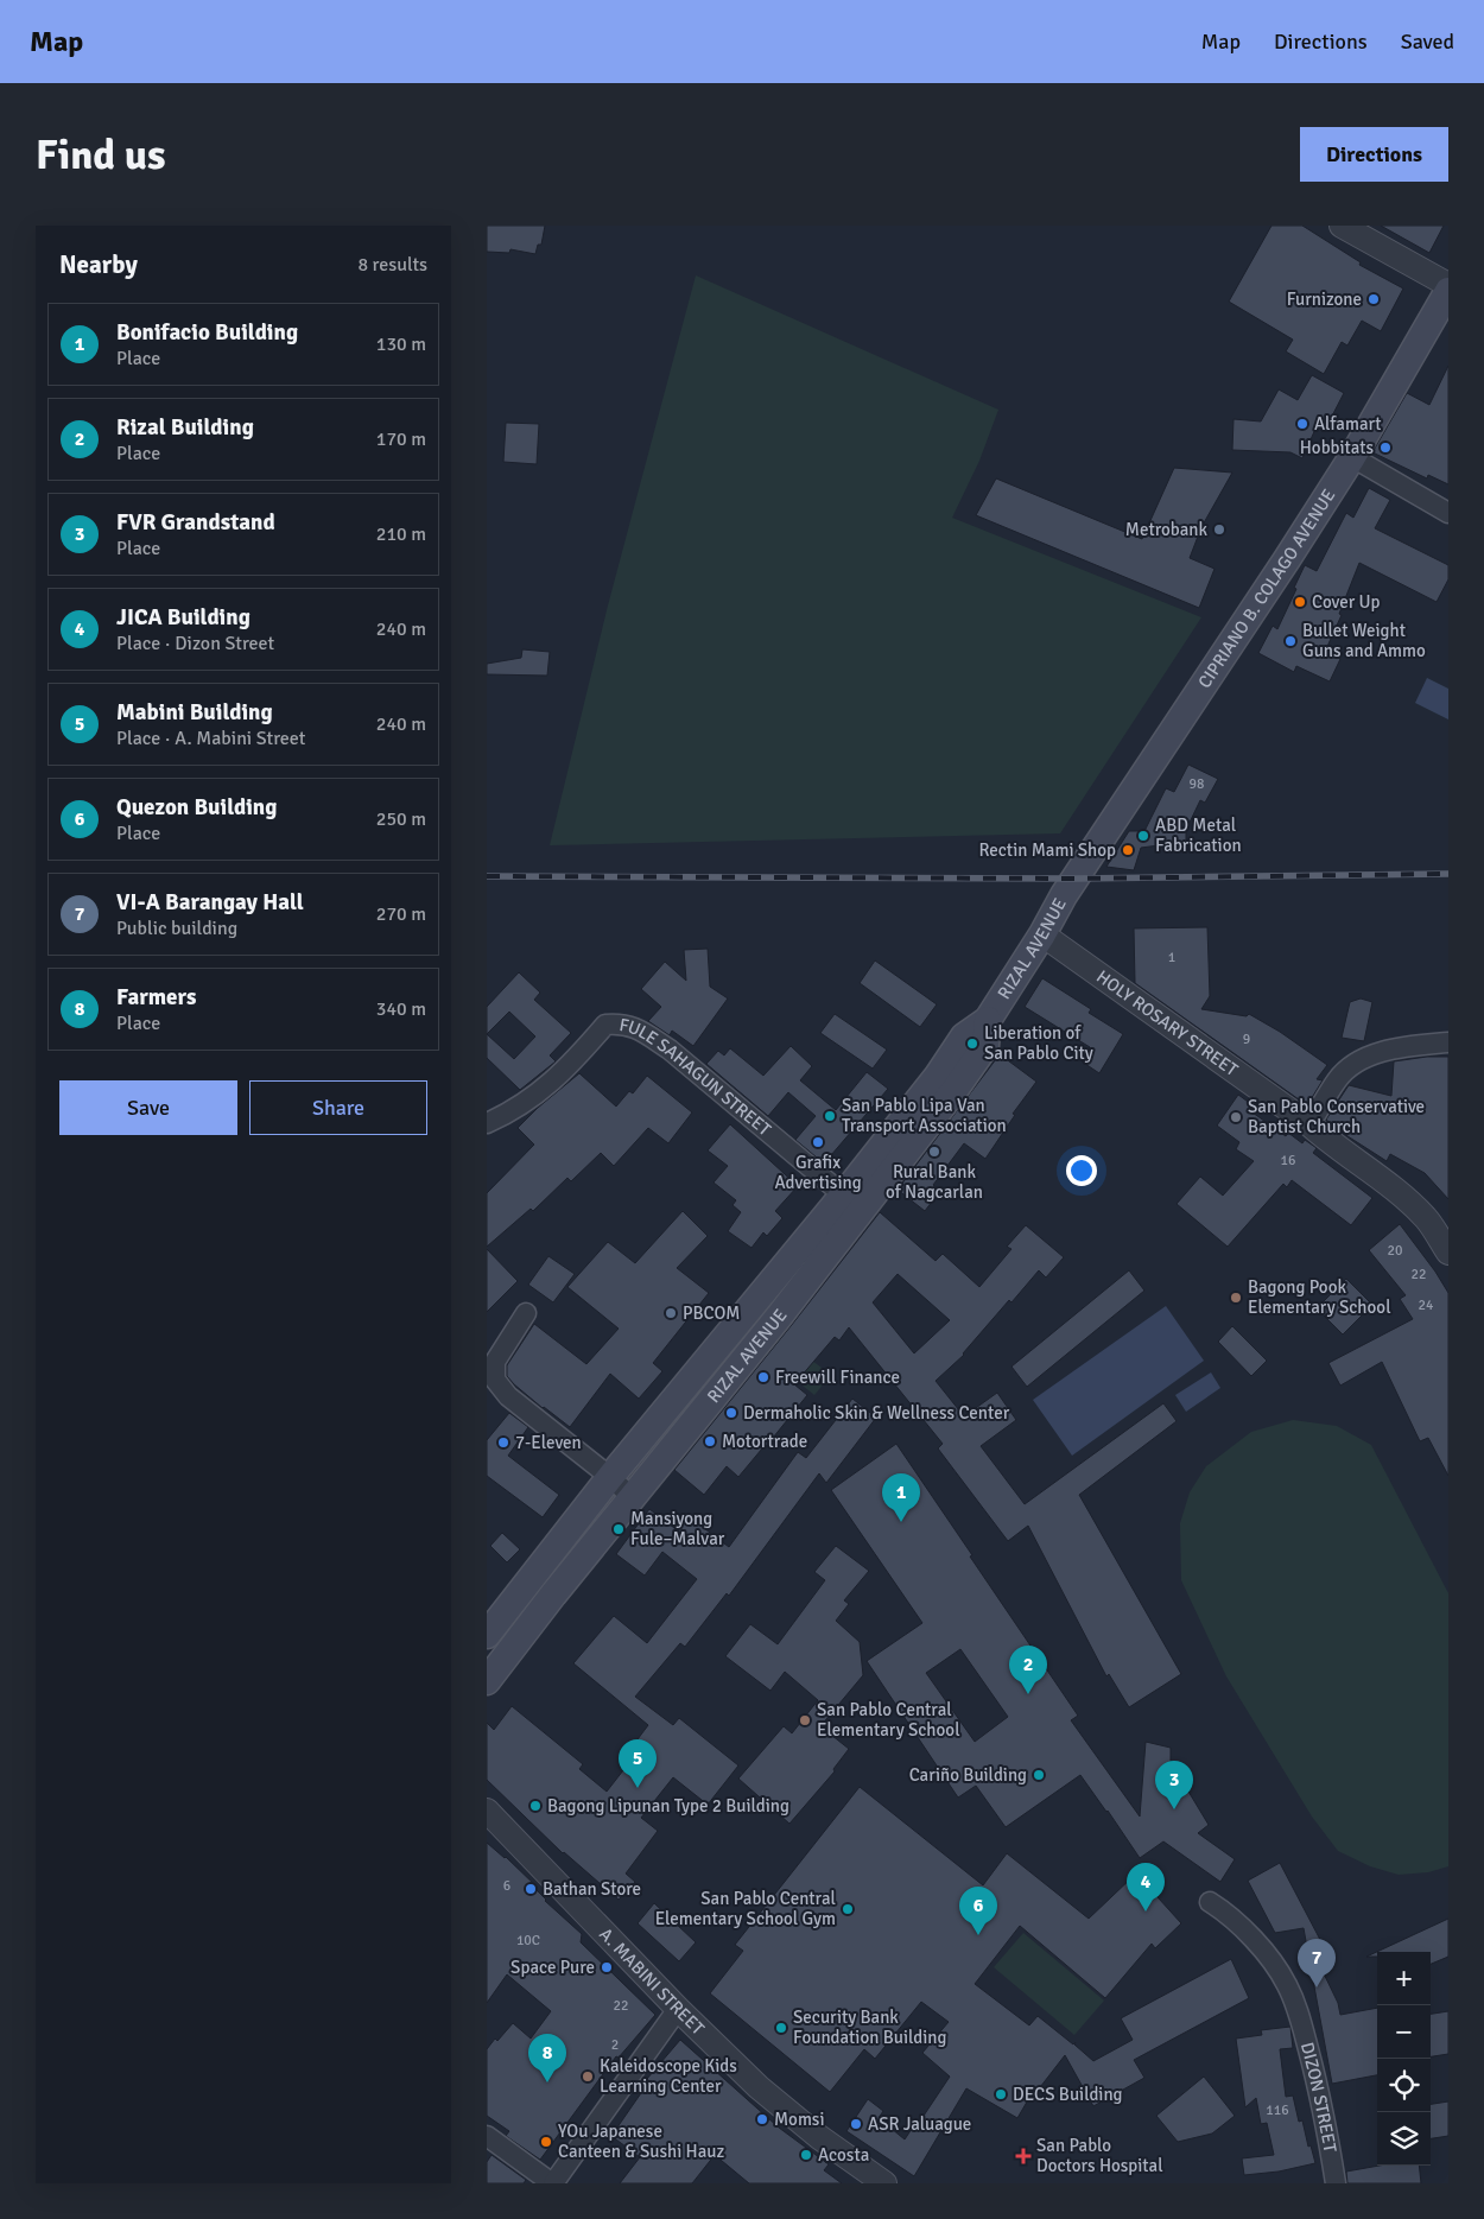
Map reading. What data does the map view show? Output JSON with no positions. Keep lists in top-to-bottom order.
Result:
{
  "streets": {
    "main road": ["CIPRIANO B. COLAGO AVENUE", "RIZAL AVENUE"],
    "street": [
      "HOLY ROSARY STREET",
      "FULE SAHAGUN STREET",
      "A. MABINI STREET",
      "DIZON STREET"
    ]
  },
  "crossings": [
    ["CIPRIANO B. COLAGO AVENUE", "RIZAL AVENUE"],
    ["RIZAL AVENUE", "HOLY ROSARY STREET"],
    ["RIZAL AVENUE", "FULE SAHAGUN STREET"]
  ],
  "places": {
    "other": [
      "Furnizone",
      "Alfamart",
      "Hobbitats",
      "Metrobank",
      "Cover Up",
      "Bullet Weight Guns and Ammo",
      "ABD Metal Fabrication",
      "Rectin Mami Shop",
      "Liberation of San Pablo City",
      "San Pablo Lipa Van Transport Association",
      "San Pablo Conservative Baptist Church",
      "Grafix Advertising",
      "Rural Bank of Nagcarlan",
      "Bagong Pook Elementary School",
      "PBCOM",
      "Freewill Finance",
      "Dermaholic Skin & Wellness Center",
      "Motortrade",
      "7-Eleven",
      "Mansiyong Fule–Malvar",
      "San Pablo Central Elementary School",
      "Cariño Building",
      "Bagong Lipunan Type 2 Building",
      "Bathan Store",
      "San Pablo Central Elementary School Gym",
      "Space Pure",
      "Security Bank Foundation Building",
      "Kaleidoscope Kids Learning Center",
      "DECS Building",
      "Momsi",
      "ASR Jaluague",
      "YOu Japanese Canteen & Sushi Hauz",
      "Acosta"
    ],
    "health": ["San Pablo Doctors Hospital"]
  },
  "house_numbers": [
    "98",
    "1",
    "9",
    "16",
    "20",
    "22",
    "24",
    "6",
    "10C",
    "22",
    "2",
    "116"
  ],
  "page": {
    "header": "Map",
    "nav": ["Map", "Directions", "Saved"],
    "buttons": [
      "Directions",
      ["Save", "Share"]
    ],
    "title": "Find us",
    "heading": ["Nearby", "8 results"],
    "list": [
      {
        "mark": "1",
        "name": "Bonifacio Building",
        "note": "Place",
        "value": "130 m"
      },
      {
        "mark": "2",
        "name": "Rizal Building",
        "note": "Place",
        "value": "170 m"
      },
      {
        "mark": "3",
        "name": "FVR Grandstand",
        "note": "Place",
        "value": "210 m"
      },
      {
        "mark": "4",
        "name": "JICA Building",
        "note": "Place · Dizon Street",
        "value": "240 m"
      },
      {
        "mark": "5",
        "name": "Mabini Building",
        "note": "Place · A. Mabini Street",
        "value": "240 m"
      },
      {
        "mark": "6",
        "name": "Quezon Building",
        "note": "Place",
        "value": "250 m"
      },
      {
        "mark": "7",
        "name": "VI-A Barangay Hall",
        "note": "Public building",
        "value": "270 m"
      },
      {
        "mark": "8",
        "name": "Farmers",
        "note": "Place",
        "value": "340 m"
      }
    ],
    "pins": [
      "1",
      "2",
      "5",
      "3",
      "4",
      "6",
      "7",
      "8"
    ],
    "map_buttons": ["+", "−"]
  }
}
